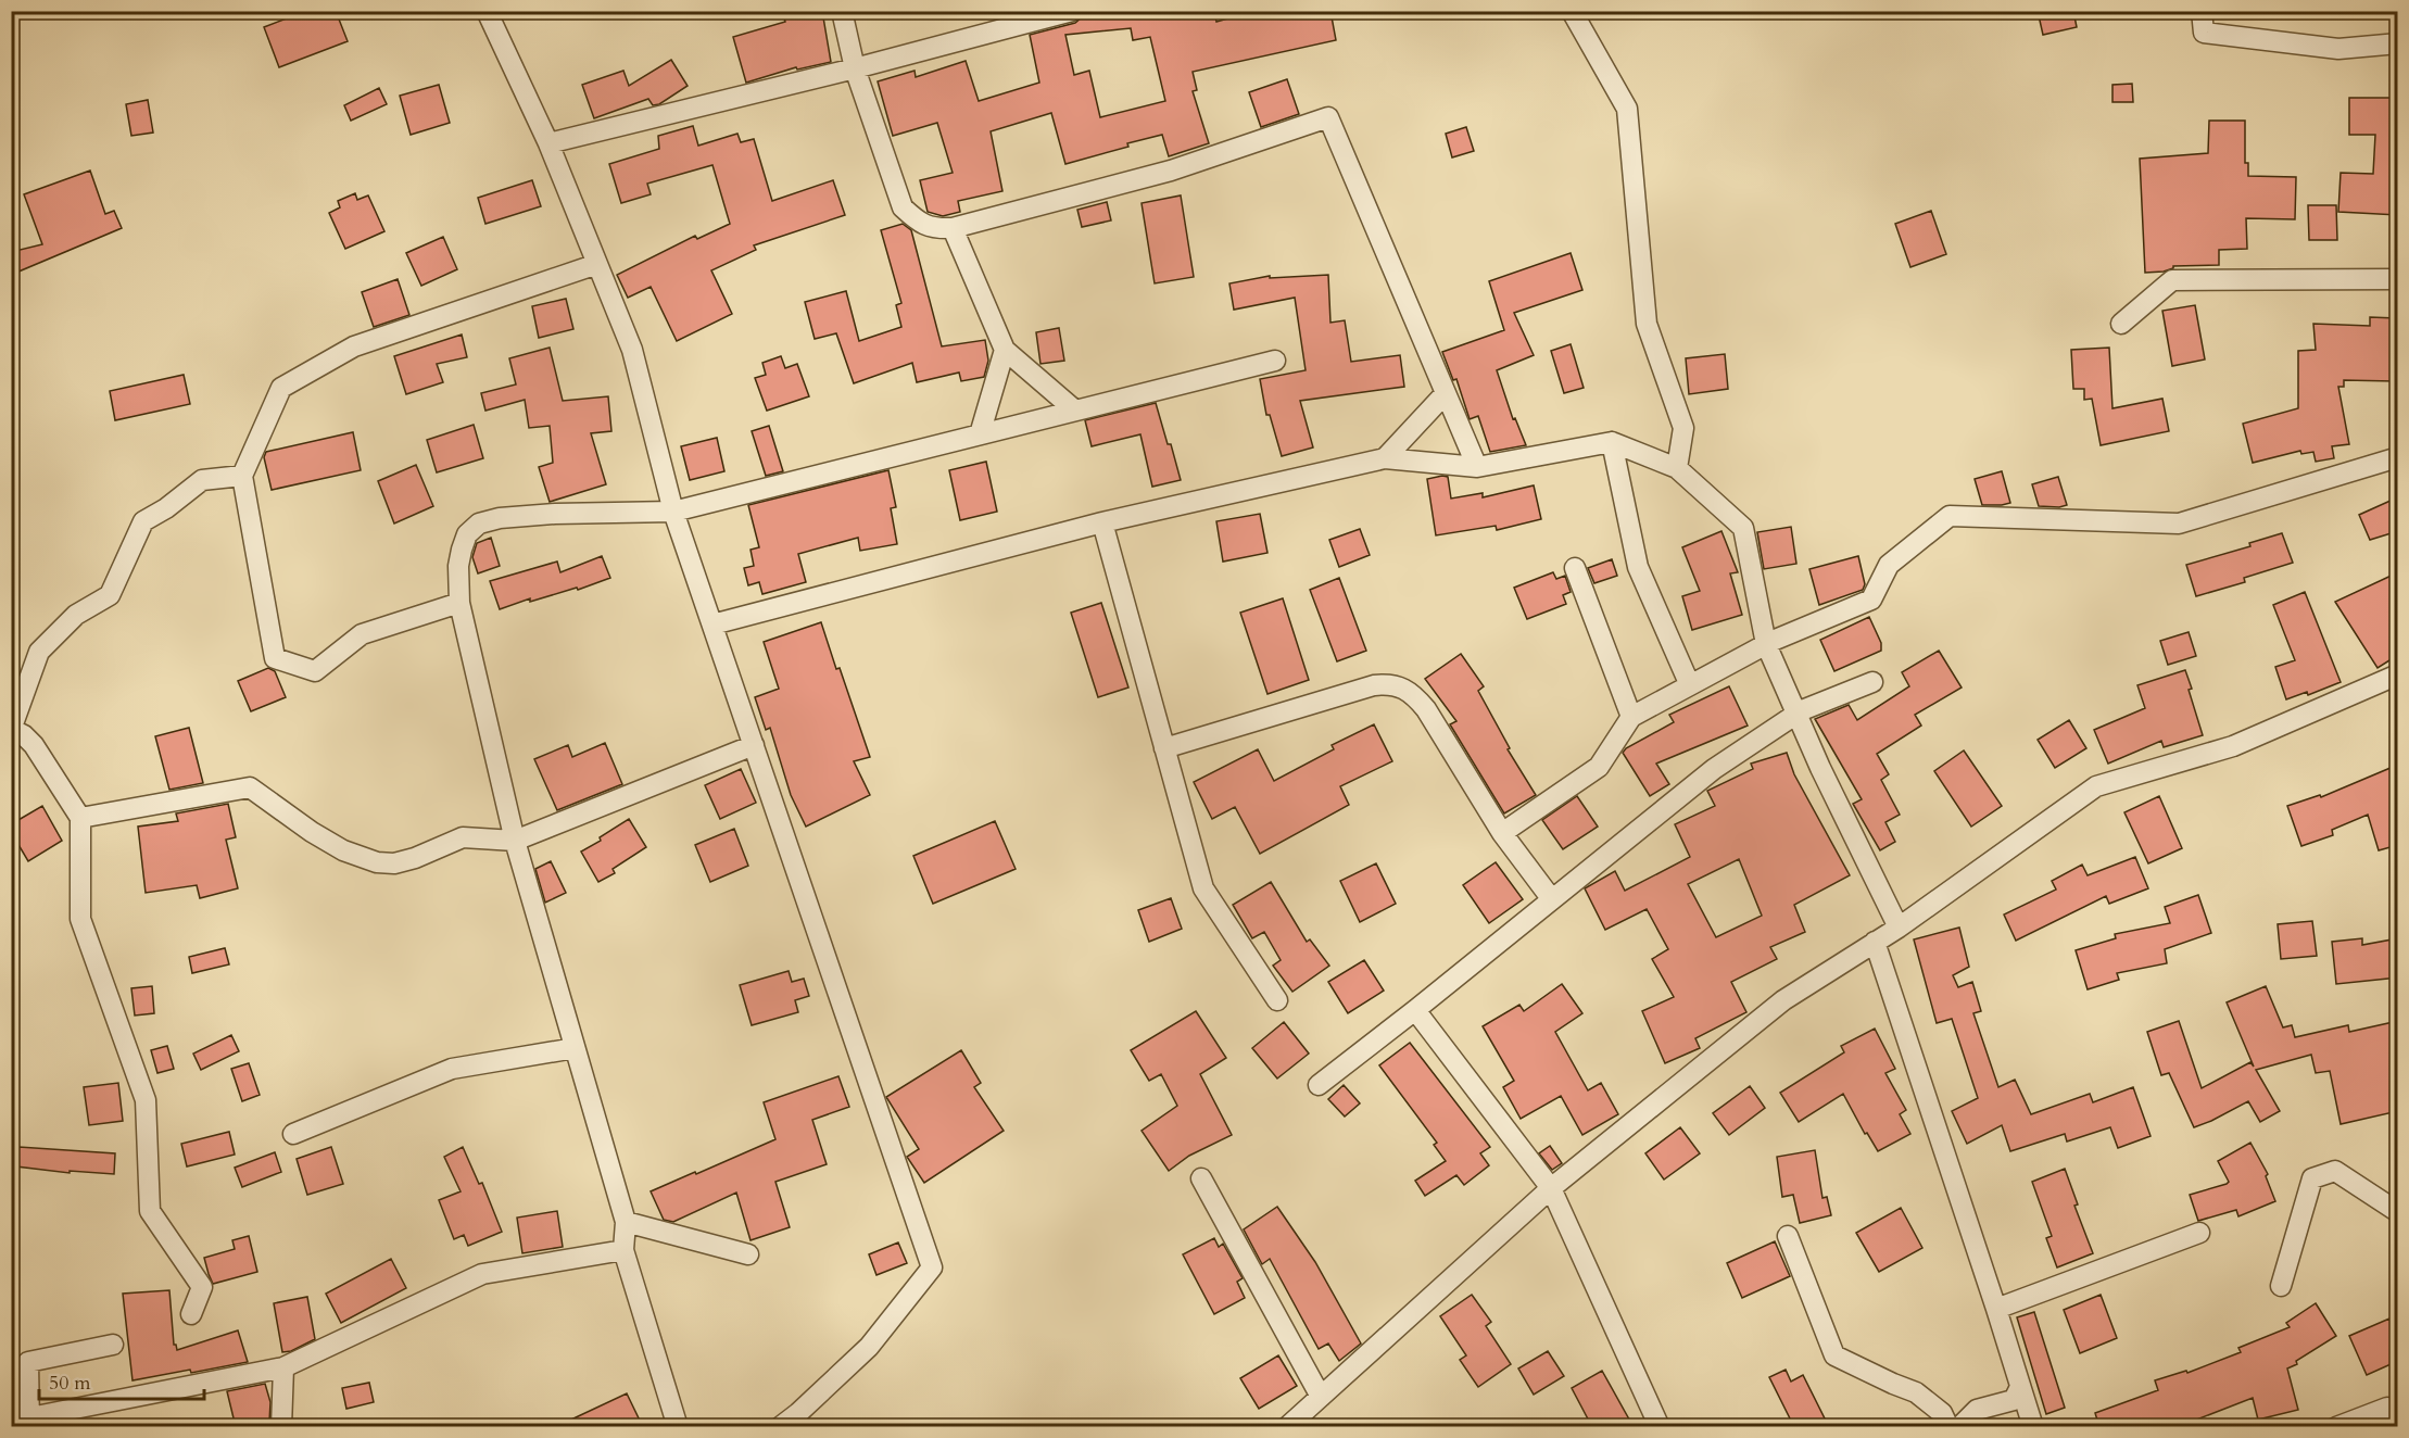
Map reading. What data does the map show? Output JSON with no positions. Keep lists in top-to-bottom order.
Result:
{
  "scale_bar": "50 m"
}
